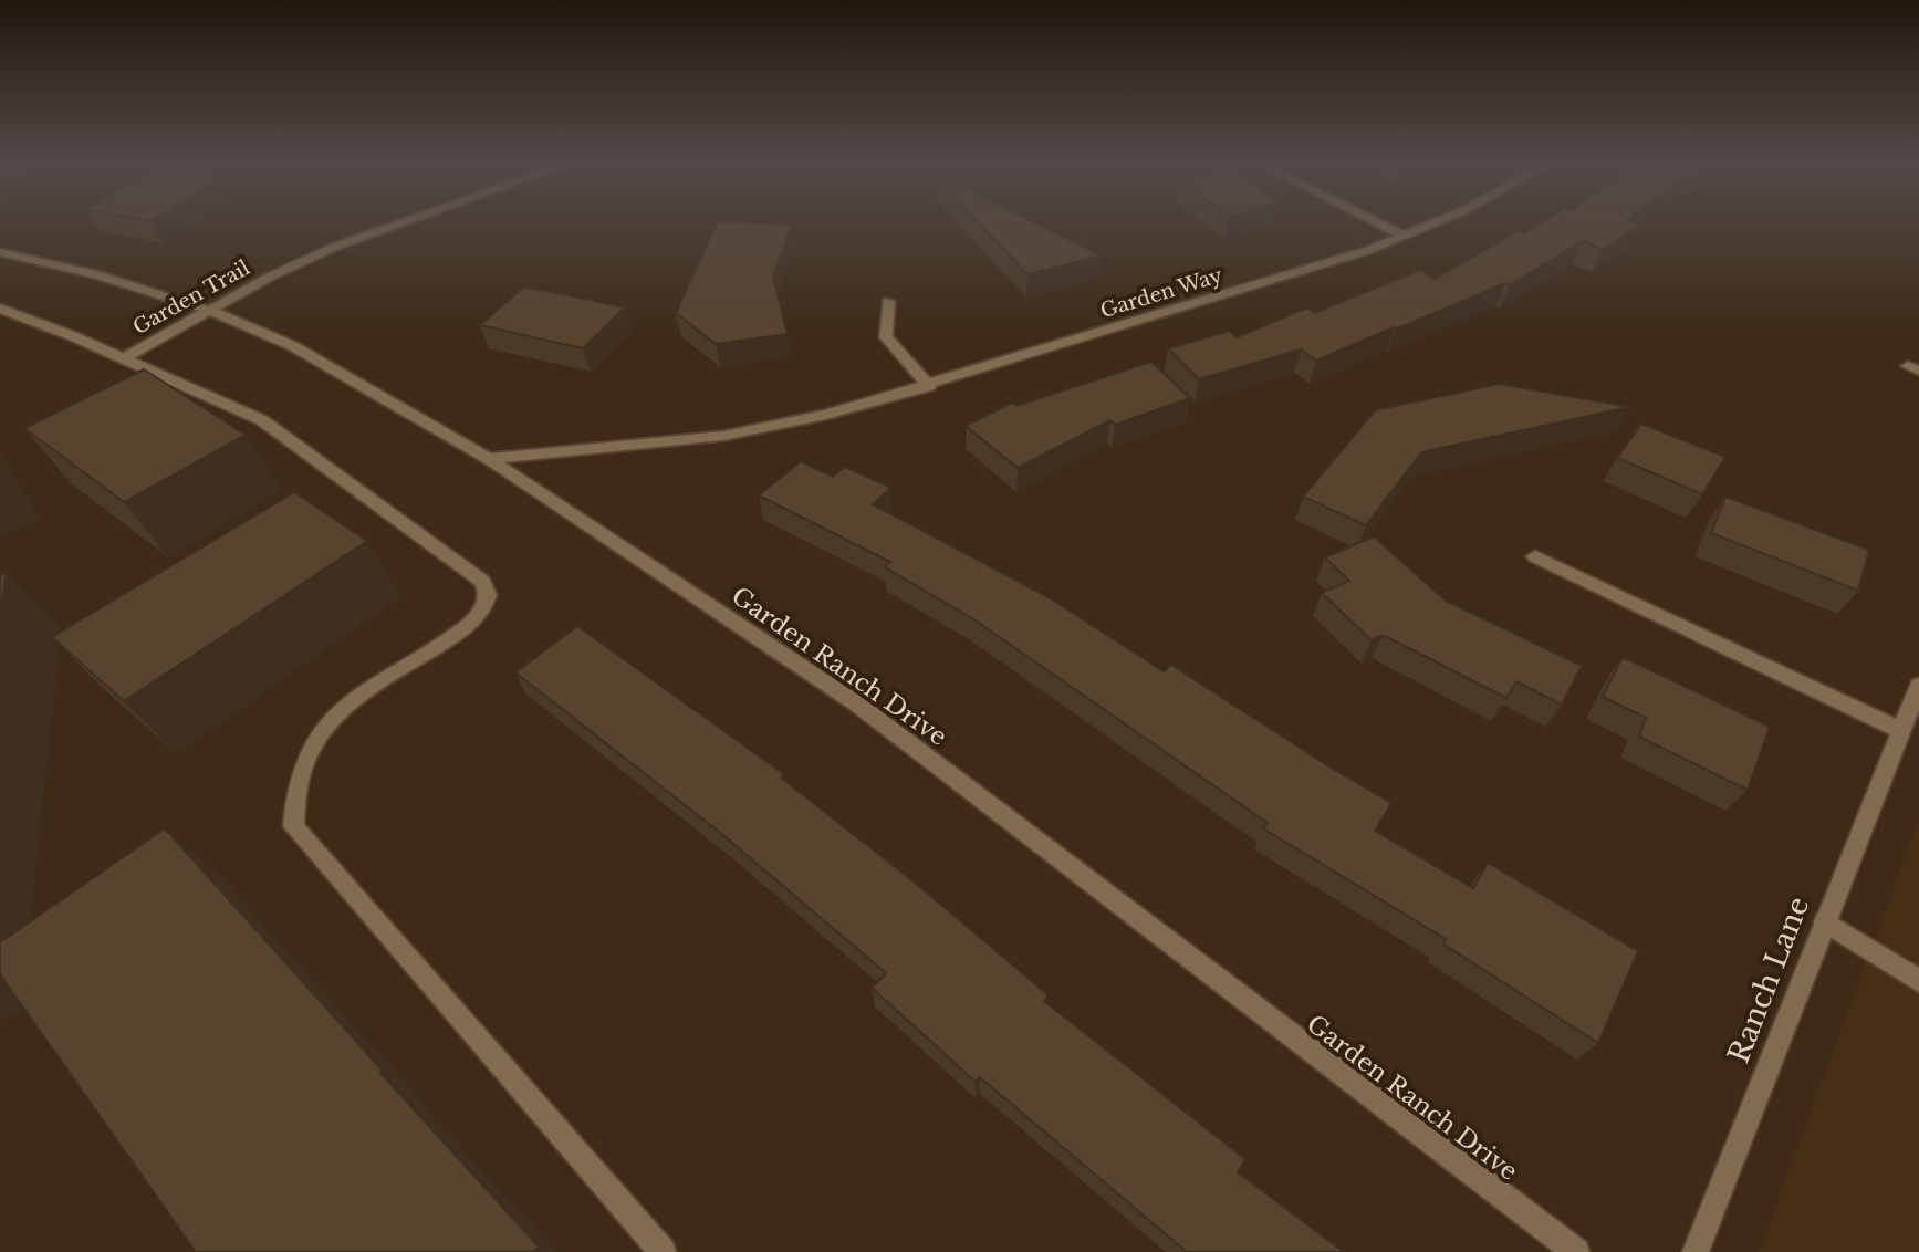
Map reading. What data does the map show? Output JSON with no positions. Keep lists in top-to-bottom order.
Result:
{
  "streets": {
    "street": [
      "Garden Way",
      "Garden Trail",
      "Garden Ranch Drive",
      "Ranch Lane"
    ]
  },
  "crossings": [
    ["Garden Way", "Garden Ranch Drive"],
    ["Garden Trail", "Garden Ranch Drive"]
  ]
}
